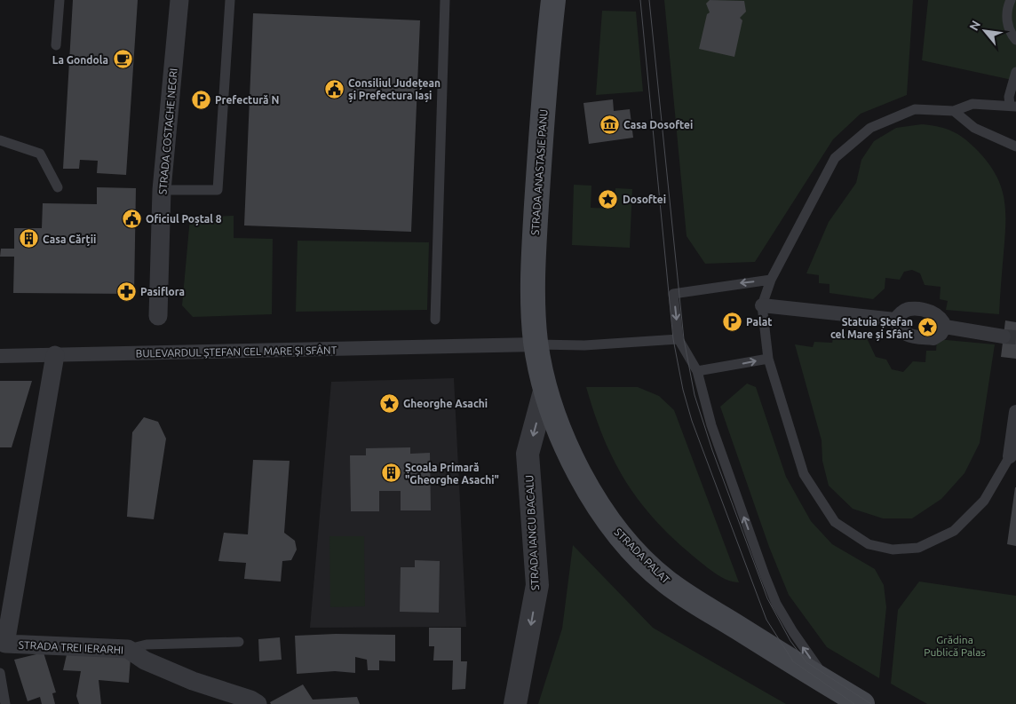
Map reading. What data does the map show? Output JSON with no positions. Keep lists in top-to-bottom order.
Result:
{
  "streets": {
    "main road": ["STRADA ANASTASIE PANU", "STRADA PALAT"],
    "street": [
      "STRADA COSTACHE NEGRI",
      "BULEVARDUL ȘTEFAN CEL MARE ȘI SFÂNT",
      "STRADA IANCU BACALU",
      "STRADA TREI IERARHI"
    ]
  },
  "crossings": [
    ["STRADA ANASTASIE PANU", "BULEVARDUL ȘTEFAN CEL MARE ȘI SFÂNT"],
    ["STRADA ANASTASIE PANU", "STRADA PALAT"],
    ["BULEVARDUL ȘTEFAN CEL MARE ȘI SFÂNT", "STRADA PALAT"],
    ["BULEVARDUL ȘTEFAN CEL MARE ȘI SFÂNT", "STRADA TREI IERARHI"],
    ["STRADA IANCU BACALU", "STRADA PALAT"]
  ],
  "one_way": ["STRADA IANCU BACALU"],
  "parks": ["Grădina Publică Palas"],
  "places": {
    "cafe": ["La Gondola"],
    "public building": ["Consiliul Județean și Prefectura Iași", "Oficiul Poștal 8"],
    "parking": ["Prefectură N", "Palat"],
    "museum": ["Casa Dosoftei"],
    "place": ["Dosoftei", "Statuia Ștefan cel Mare și Sfânt", "Gheorghe Asachi"],
    "building": ["Casa Cărții", "Școala Primară \"Gheorghe Asachi\""],
    "pharmacy": ["Pasiflora"]
  },
  "north": "top left"
}
